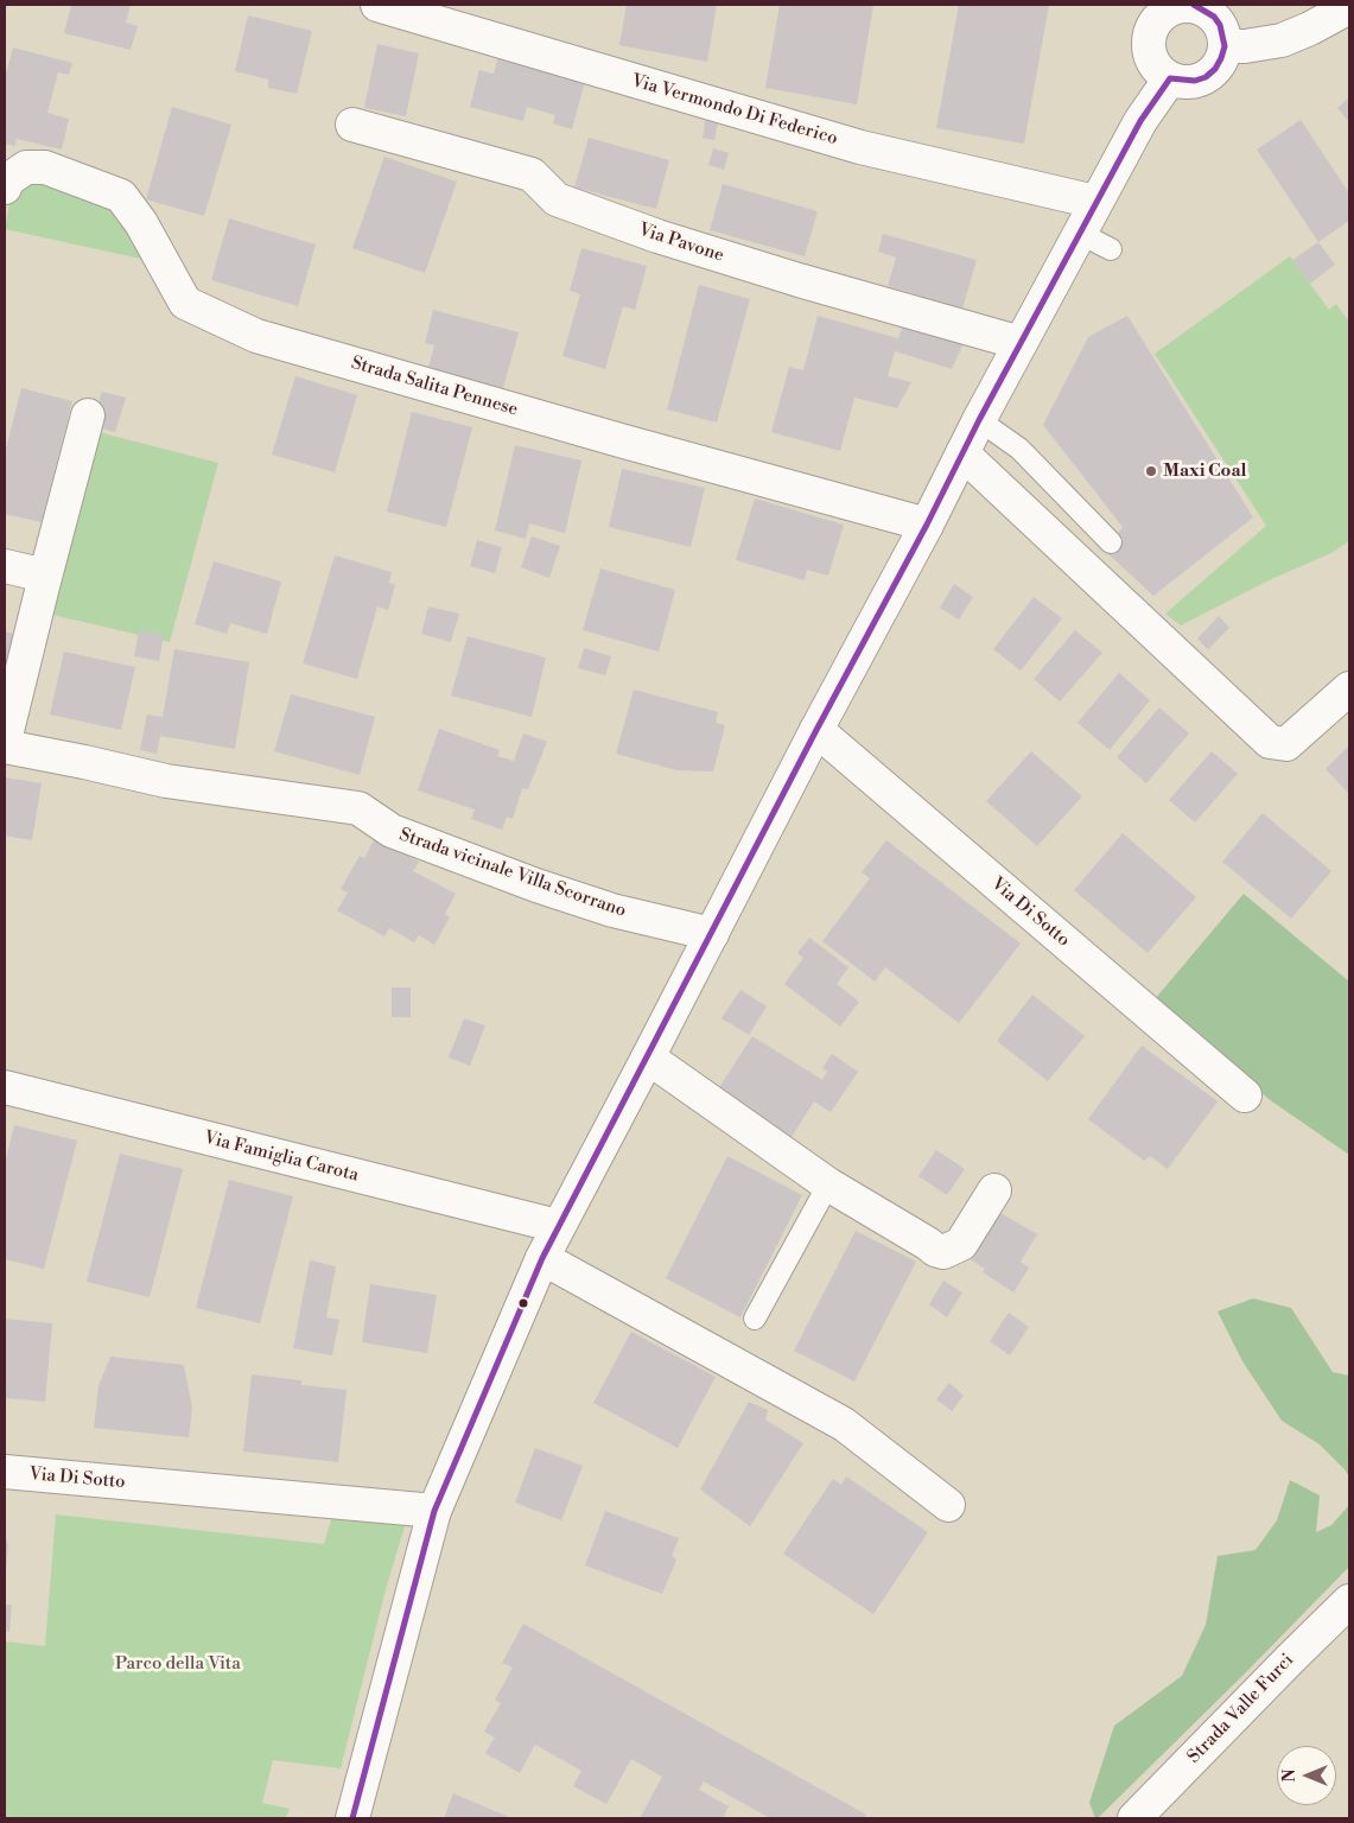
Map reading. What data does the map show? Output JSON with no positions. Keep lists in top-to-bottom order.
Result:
{
  "streets": {
    "street": [
      "Via Vermondo Di Federico",
      "Via Pavone",
      "Strada Salita Pennese",
      "Strada vicinale Villa Scorrano",
      "Via Di Sotto",
      "Via Famiglia Carota",
      "Strada Valle Furci"
    ]
  },
  "parks": ["Parco della Vita"],
  "places": ["Maxi Coal"],
  "north": "left"
}
